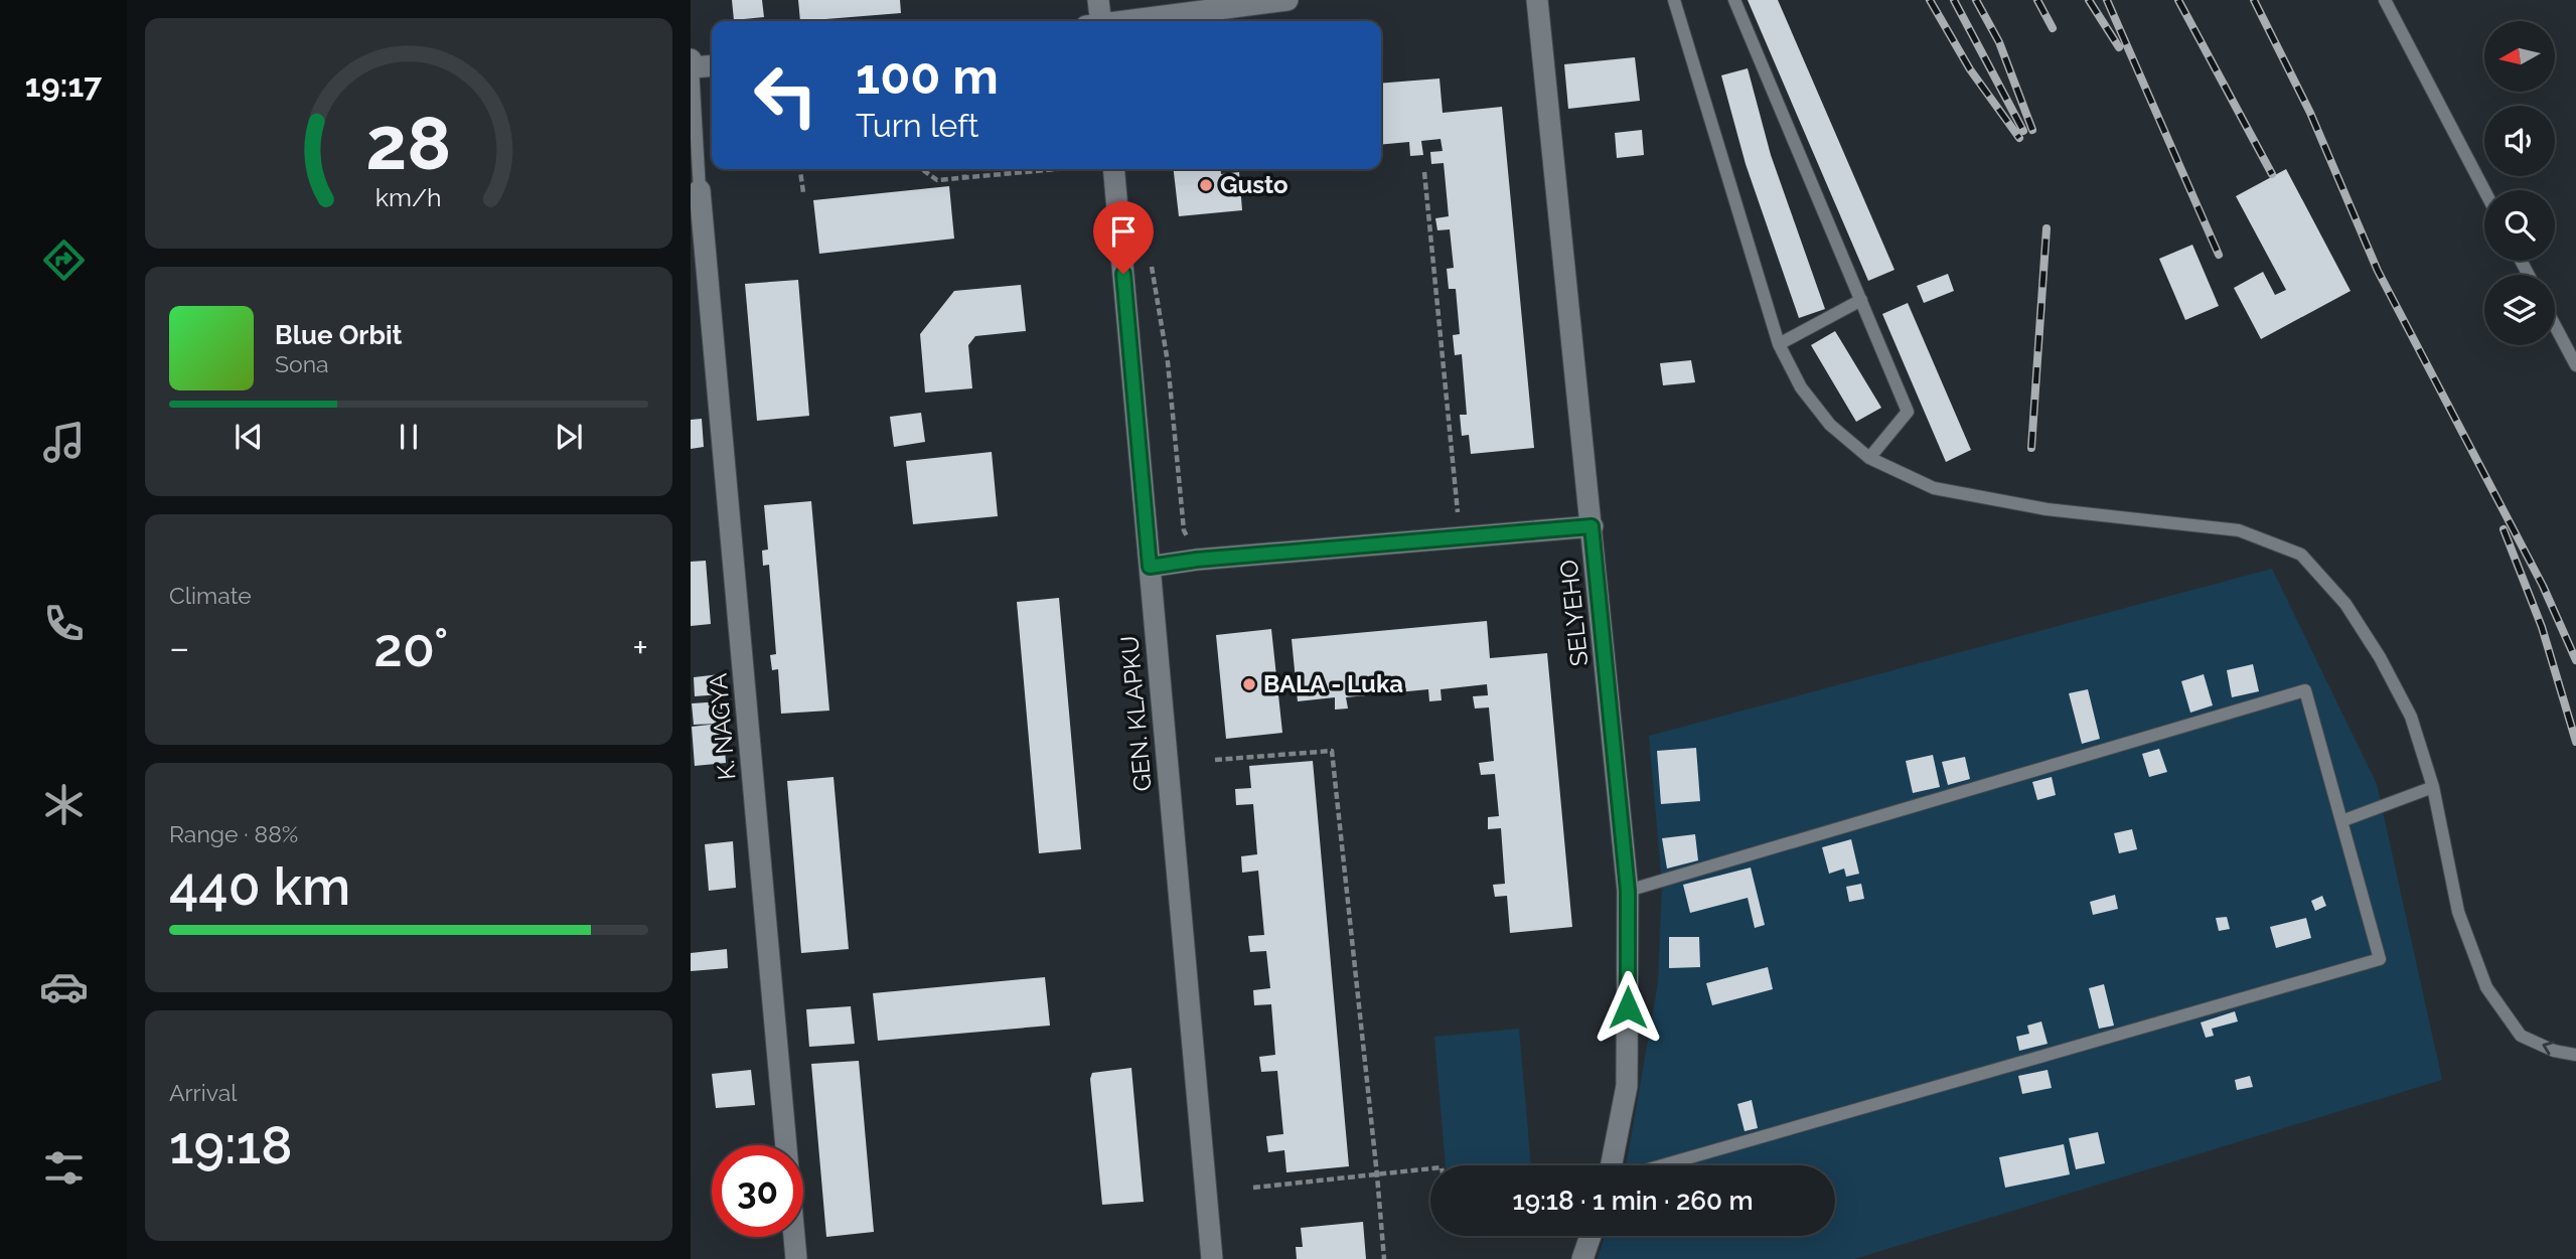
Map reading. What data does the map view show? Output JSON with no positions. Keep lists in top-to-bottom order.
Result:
{
  "streets": {
    "street": ["SELYEHO", "GEN. KLAPKU", "K. NAGYA"]
  },
  "places": ["Gusto", "BALA - Luka"],
  "north": "left",
  "page": {
    "tabs": "19:17",
    "turn": ["100 m", "Turn left"],
    "song": ["Blue Orbit", "Sona"],
    "tile": [
      "Climate",
      ["Range · 88%", "440 km"],
      ["Arrival", "19:18"]
    ],
    "heat": ["−", "20°", "+"],
    "limit": "30",
    "trip": "19:18 · 1 min · 260 m",
    "gauge": ["28", "km/h"]
  }
}
